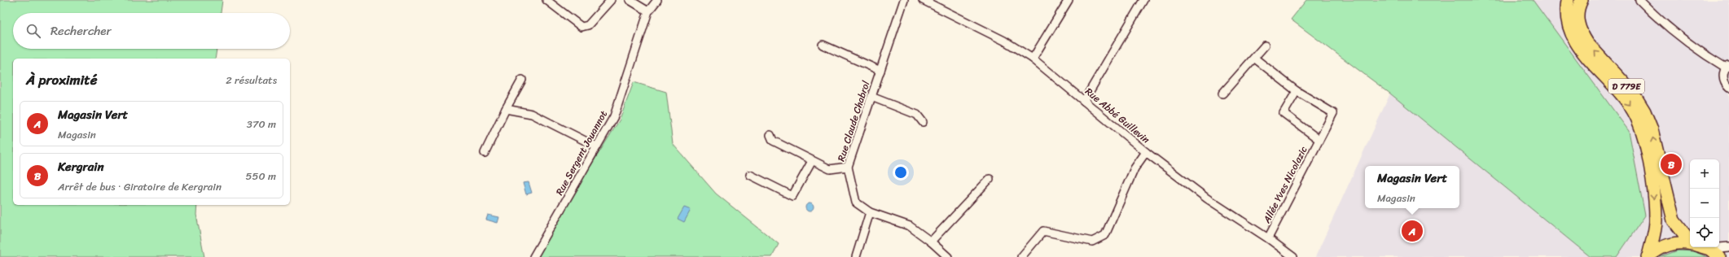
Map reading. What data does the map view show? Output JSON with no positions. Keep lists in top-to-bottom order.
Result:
{
  "streets": {
    "main road": ["D 779E"],
    "street": [
      "Rue Abbé Guillevin",
      "Rue Claude Chabrol",
      "Rue Sergent Jouannot",
      "Allée Yves Nicolazic"
    ]
  },
  "crossings": [
    ["Rue Abbé Guillevin", "Allée Yves Nicolazic"]
  ],
  "page": {
    "search": "Rechercher",
    "heading": ["À proximité", "2 résultats"],
    "list": [
      {
        "mark": "A",
        "name": "Magasin Vert",
        "note": "Magasin",
        "value": "370 m"
      },
      {
        "mark": "B",
        "name": "Kergrain",
        "note": "Arrêt de bus · Giratoire de Kergrain",
        "value": "550 m"
      }
    ],
    "pins": ["B", "A"],
    "map_buttons": ["+", "−"],
    "popup": ["Magasin Vert", "Magasin"]
  }
}
